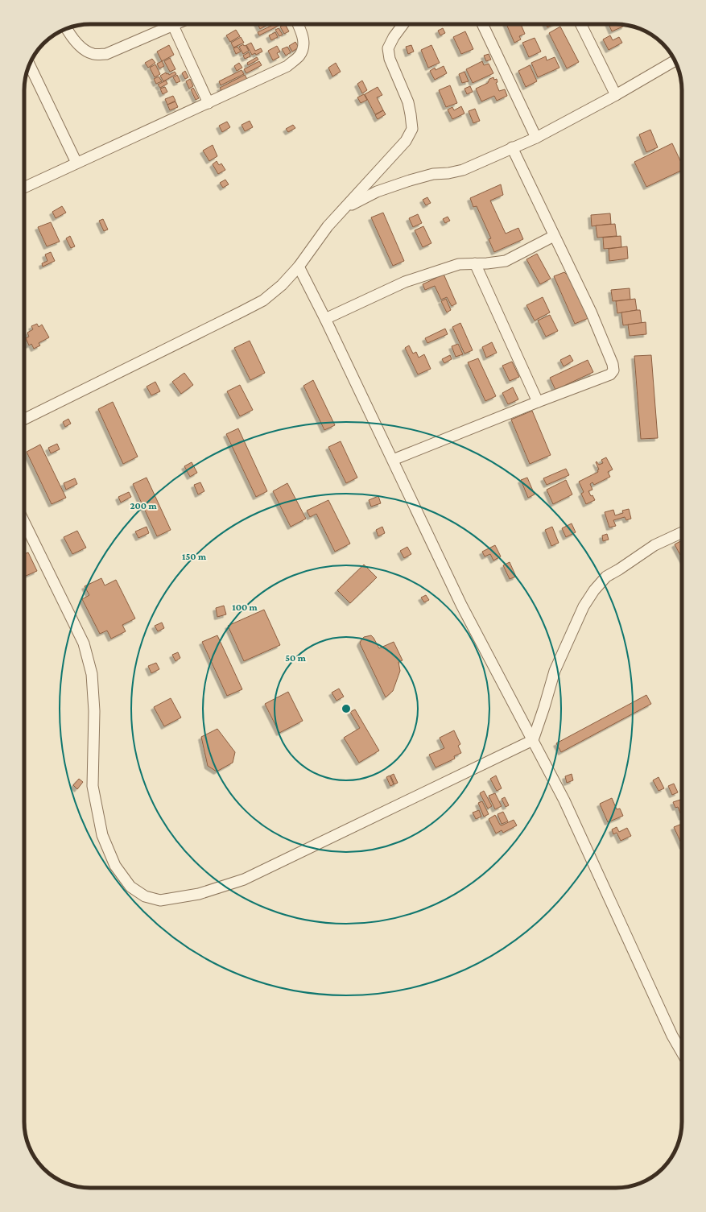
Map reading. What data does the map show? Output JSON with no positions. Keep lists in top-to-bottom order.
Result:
{
  "rings": [
    "200 m",
    "150 m",
    "100 m",
    "50 m"
  ]
}
